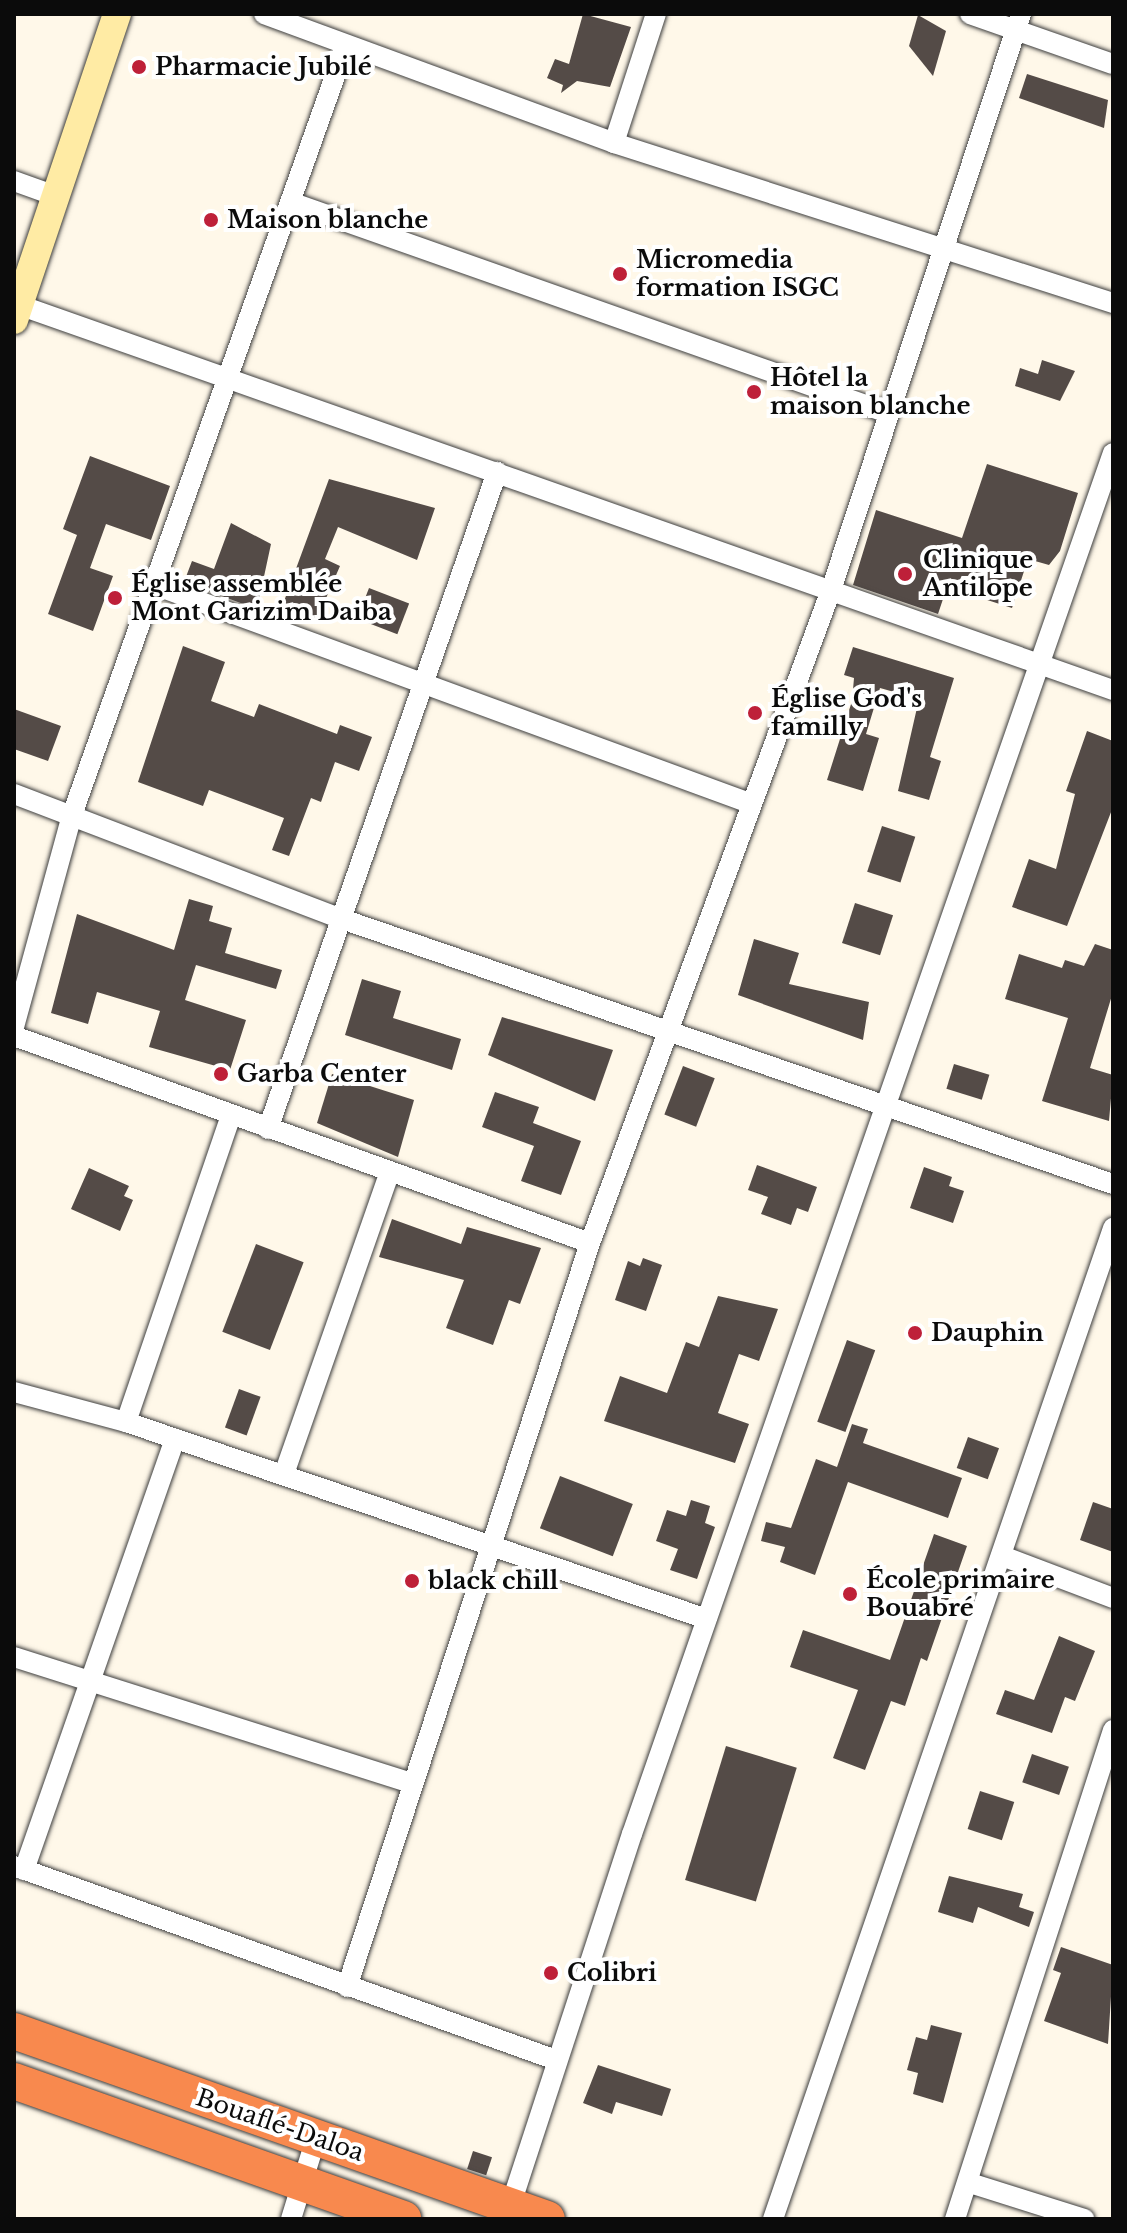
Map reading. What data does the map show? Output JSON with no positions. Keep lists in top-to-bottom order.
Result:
{
  "streets": {
    "highway": ["Bouaflé-Daloa"]
  },
  "places": [
    "Pharmacie Jubilé",
    "Maison blanche",
    "Micromedia formation ISGC",
    "Hôtel la maison blanche",
    "Clinique Antilope",
    "Église assemblée Mont Garizim Daiba",
    "Église God's familly",
    "Garba Center",
    "Dauphin",
    "black chill",
    "École primaire Bouabré",
    "Colibri"
  ]
}
